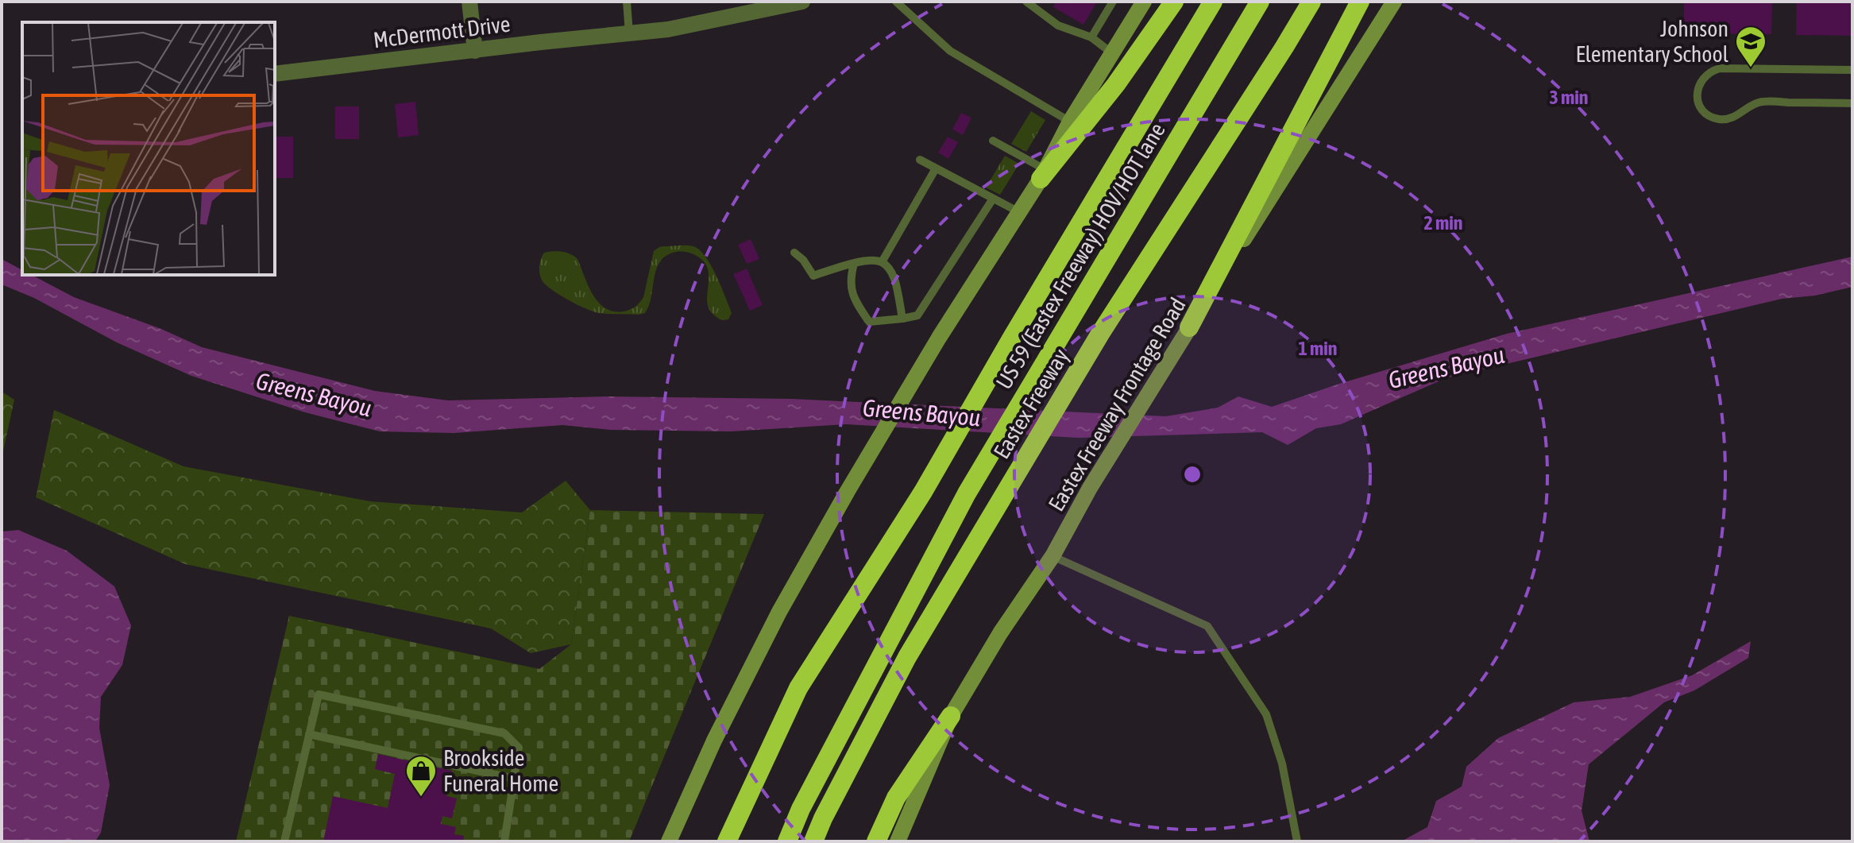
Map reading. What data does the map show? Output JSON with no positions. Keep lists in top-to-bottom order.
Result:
{
  "streets": {
    "highway": ["US 59 (Eastex Freeway) HOV/HOT lane", "Eastex Freeway"],
    "main road": ["Eastex Freeway Frontage Road"],
    "street": ["McDermott Drive"]
  },
  "water": ["Greens Bayou"],
  "places": {
    "school or university": ["Johnson Elementary School"],
    "shop": ["Brookside Funeral Home"]
  },
  "rings": ["3 min", "2 min", "1 min"]
}
